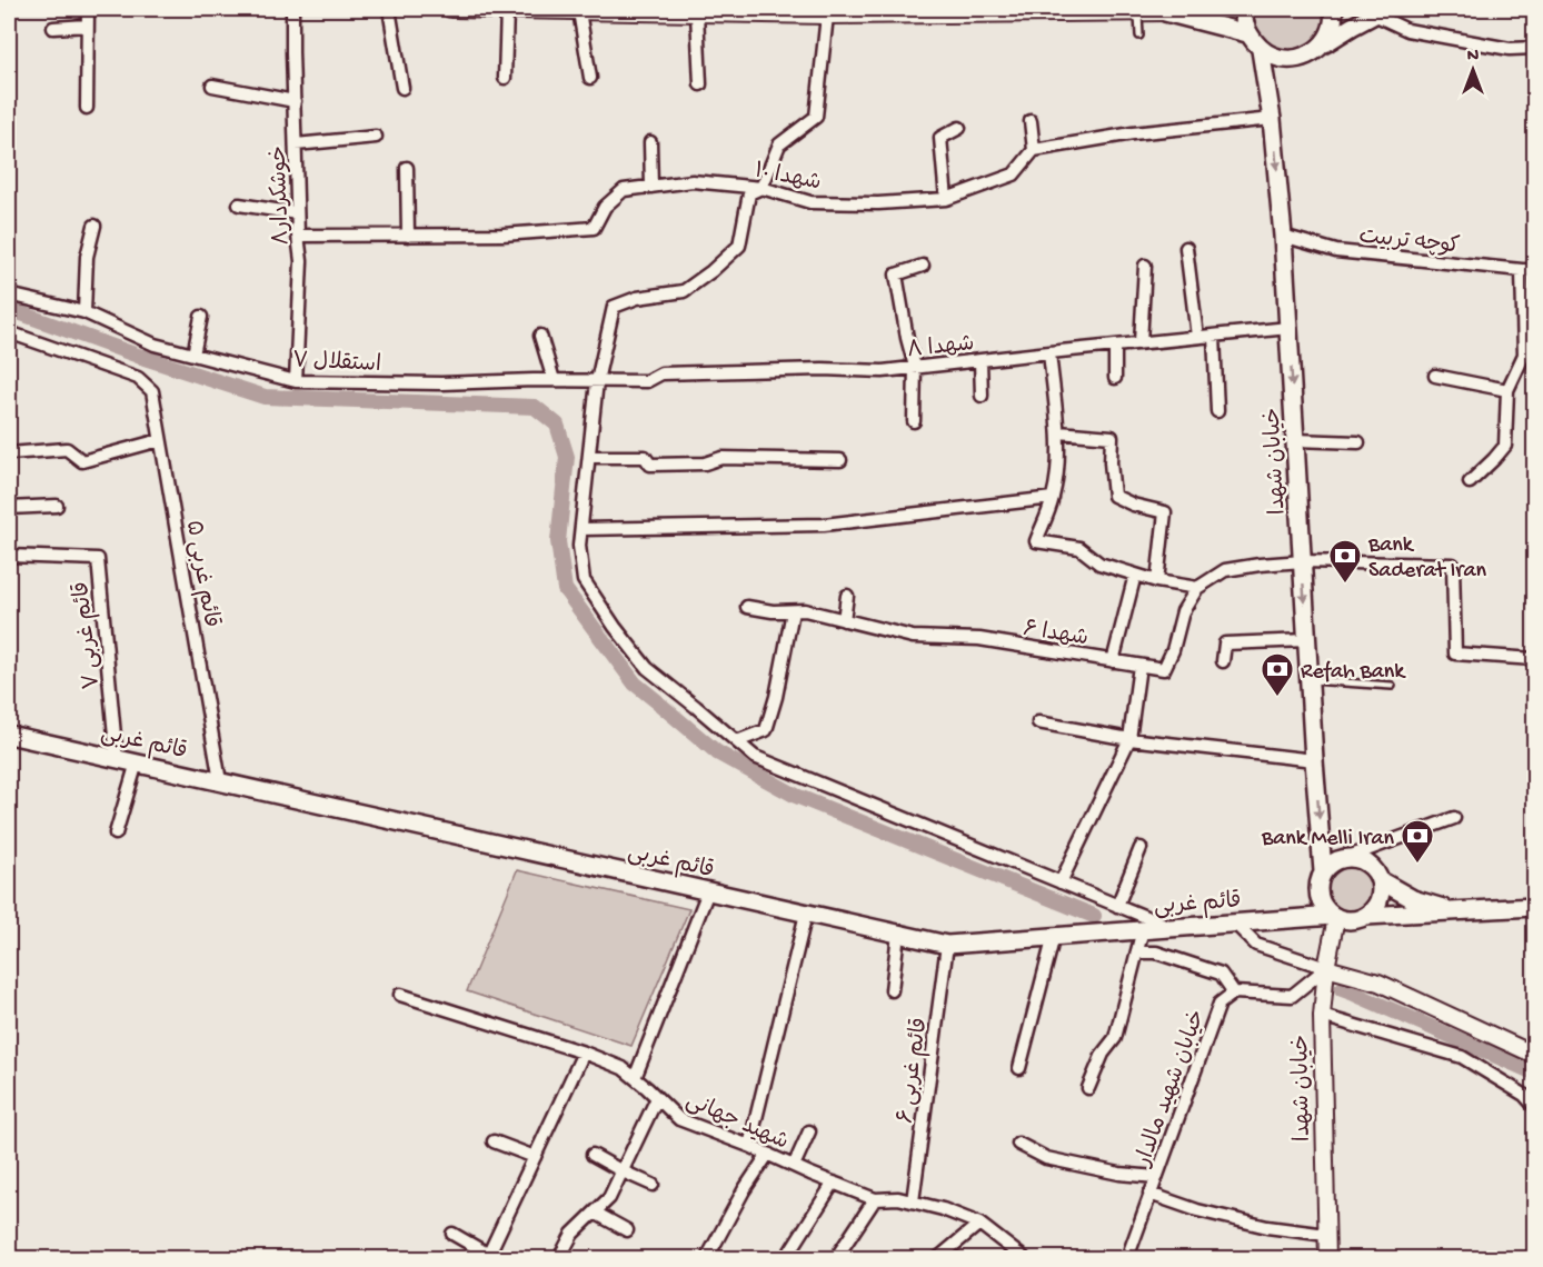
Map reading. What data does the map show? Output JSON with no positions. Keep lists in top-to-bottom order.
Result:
{
  "streets": {
    "main road": ["خیابان شهدا", "قائم غربی"],
    "street": [
      "شهدا ۱۰",
      "خوشکردار۸",
      "کوچه تربیت",
      "شهدا ۸",
      "استقلال ۷",
      "قائم غربی ۵",
      "شهدا ۶",
      "قائم غربی ۷",
      "قائم غربی ۶",
      "خیابان شهید مالدار",
      "شهید جهانی"
    ]
  },
  "crossings": [
    ["شهدا ۱۰", "خوشکردار۸"],
    ["خوشکردار۸", "استقلال ۷"],
    ["کوچه تربیت", "خیابان شهدا"],
    ["شهدا ۸", "استقلال ۷"],
    ["شهدا ۸", "خیابان شهدا"],
    ["خیابان شهدا", "قائم غربی"],
    ["قائم غربی ۵", "قائم غربی"],
    ["قائم غربی ۷", "قائم غربی"],
    ["قائم غربی", "قائم غربی ۶"],
    ["قائم غربی ۶", "شهید جهانی"]
  ],
  "one_way": ["خیابان شهدا"],
  "places": {
    "bank": ["Bank Saderat Iran", "Refah Bank", "Bank Melli Iran"]
  },
  "north": "top"
}
